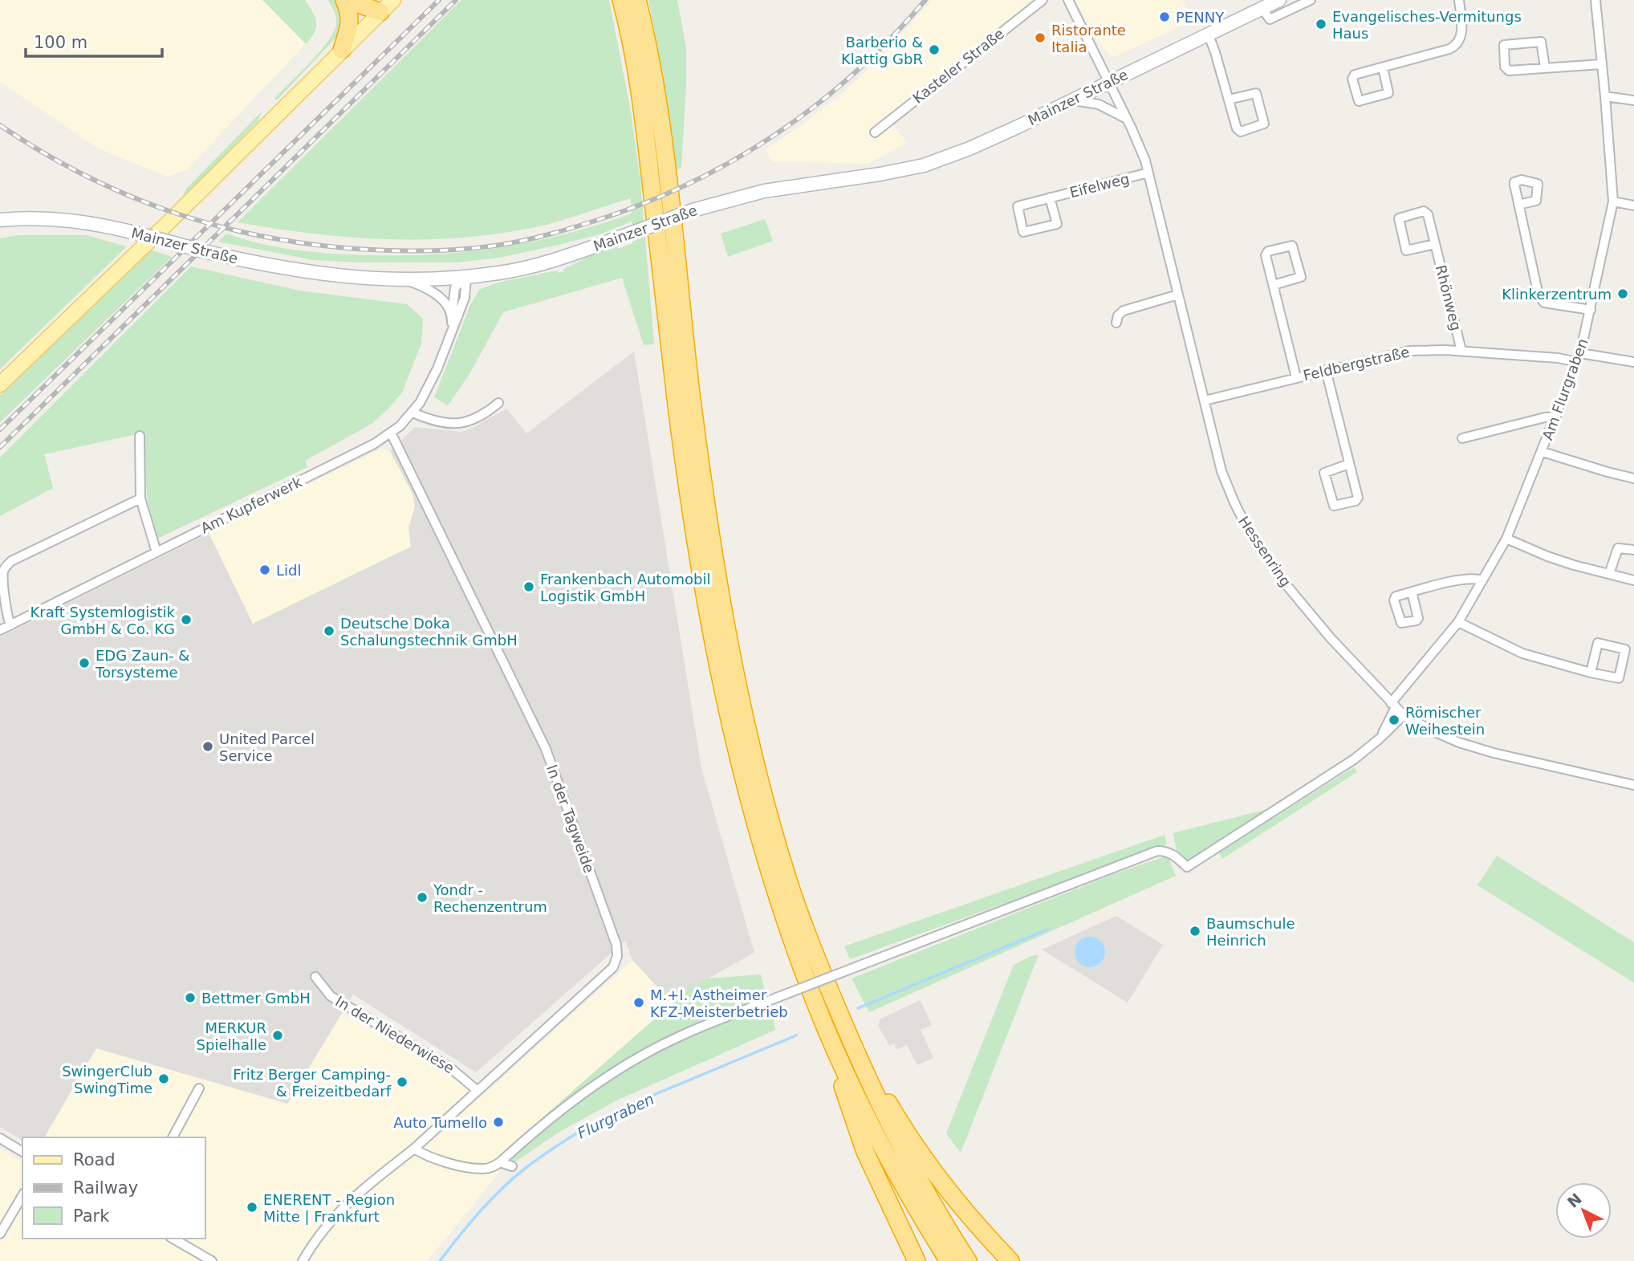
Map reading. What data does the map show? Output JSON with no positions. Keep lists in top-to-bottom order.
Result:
{
  "streets": {
    "main road": ["Mainzer Straße"],
    "street": [
      "Kasteler Straße",
      "Eifelweg",
      "Rhönweg",
      "Feldbergstraße",
      "Am Flurgraben",
      "Am Kupferwerk",
      "Hessenring",
      "In der Tagweide",
      "In der Niederwiese"
    ]
  },
  "crossings": [
    ["Mainzer Straße", "Am Kupferwerk"],
    ["Mainzer Straße", "Hessenring"],
    ["Eifelweg", "Hessenring"],
    ["Rhönweg", "Feldbergstraße"],
    ["Feldbergstraße", "Am Flurgraben"],
    ["Feldbergstraße", "Hessenring"],
    ["Am Flurgraben", "Hessenring"],
    ["Am Kupferwerk", "In der Tagweide"],
    ["In der Tagweide", "In der Niederwiese"]
  ],
  "water": ["Flurgraben"],
  "places": [
    "PENNY",
    "Evangelisches-Vermitungs Haus",
    "Ristorante Italia",
    "Barberio & Klattig GbR",
    "Klinkerzentrum",
    "Lidl",
    "Frankenbach Automobil Logistik GmbH",
    "Kraft Systemlogistik GmbH & Co. KG",
    "Deutsche Doka Schalungstechnik GmbH",
    "EDG Zaun- & Torsysteme",
    "Römischer Weihestein",
    "United Parcel Service",
    "Yondr - Rechenzentrum",
    "Baumschule Heinrich",
    "Bettmer GmbH",
    "M.+I. Astheimer KFZ-Meisterbetrieb",
    "MERKUR Spielhalle",
    "SwingerClub SwingTime",
    "Fritz Berger Camping- & Freizeitbedarf",
    "Auto Tumello",
    "ENERENT - Region Mitte | Frankfurt"
  ],
  "legend": ["Road", "Railway", "Park"],
  "scale_bar": "100 m",
  "north": "top left"
}
